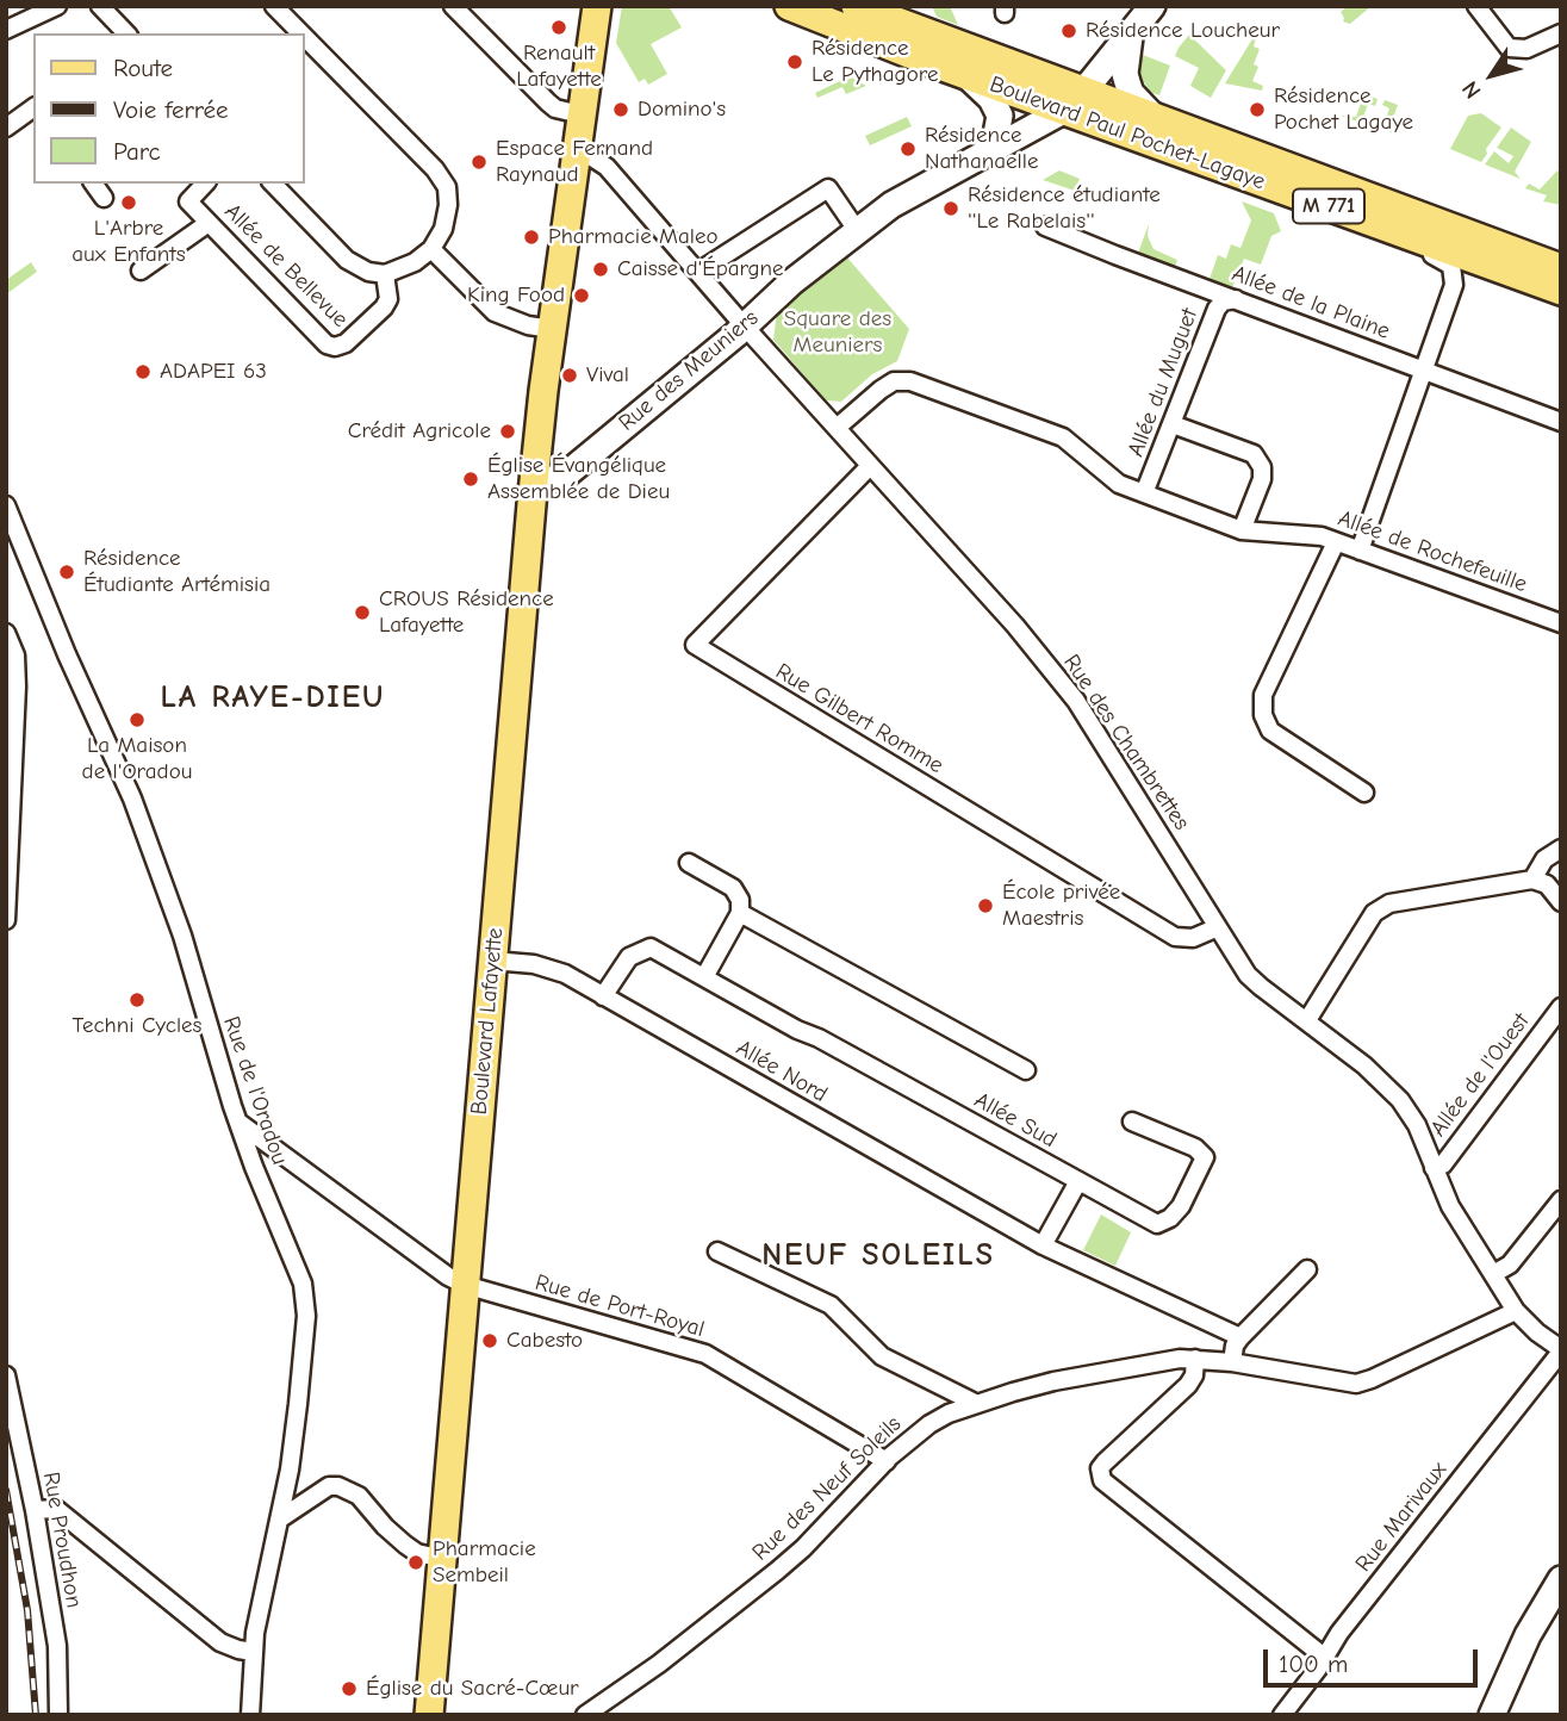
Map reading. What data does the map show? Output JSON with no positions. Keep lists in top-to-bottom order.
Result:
{
  "streets": {
    "main road": [
      "Boulevard Paul Pochet-Lagaye",
      "M 771",
      "Rue des Meuniers",
      "Boulevard Lafayette"
    ],
    "street": [
      "Allée de Bellevue",
      "Allée de la Plaine",
      "Allée du Muguet",
      "Allée de Rochefeuille",
      "Rue Gilbert Romme",
      "Rue des Chambrettes",
      "Allée Nord",
      "Allée de l'Ouest",
      "Rue de l'Oradou",
      "Allée Sud",
      "Rue de Port-Royal",
      "Rue des Neuf Soleils",
      "Rue Marivaux",
      "Rue Proudhon"
    ]
  },
  "crossings": [
    ["Boulevard Paul Pochet-Lagaye", "Rue des Meuniers"],
    ["Allée de la Plaine", "Allée du Muguet"],
    ["Rue des Meuniers", "Rue des Chambrettes"],
    ["Rue des Meuniers", "Boulevard Lafayette"],
    ["Allée du Muguet", "Allée de Rochefeuille"],
    ["Allée de Rochefeuille", "Rue des Chambrettes"],
    ["Rue Gilbert Romme", "Rue des Chambrettes"],
    ["Rue des Chambrettes", "Boulevard Lafayette"],
    ["Rue des Chambrettes", "Allée de l'Ouest"],
    ["Rue des Chambrettes", "Rue des Neuf Soleils"],
    ["Rue des Chambrettes", "Rue Marivaux"],
    ["Boulevard Lafayette", "Allée Nord"],
    ["Boulevard Lafayette", "Rue de Port-Royal"],
    ["Allée Nord", "Allée Sud"],
    ["Rue de l'Oradou", "Rue de Port-Royal"],
    ["Rue de Port-Royal", "Rue des Neuf Soleils"]
  ],
  "districts": ["LA RAYE-DIEU", "NEUF SOLEILS"],
  "parks": ["Square des Meuniers"],
  "places": [
    "Renault Lafayette",
    "Résidence Loucheur",
    "Résidence Le Pythagore",
    "Domino's",
    "Résidence Pochet Lagaye",
    "Résidence Nathanaelle",
    "Espace Fernand Raynaud",
    "L'Arbre aux Enfants",
    "Résidence étudiante ''Le Rabelais''",
    "Pharmacie Maleo",
    "Caisse d'Épargne",
    "King Food",
    "ADAPEI 63",
    "Vival",
    "Crédit Agricole",
    "Église Évangélique Assemblée de Dieu",
    "Résidence Étudiante Artémisia",
    "CROUS Résidence Lafayette",
    "La Maison de l'Oradou",
    "École privée Maestris",
    "Techni Cycles",
    "Cabesto",
    "Pharmacie Sembeil",
    "Église du Sacré-Cœur"
  ],
  "legend": ["Route", "Voie ferrée", "Parc"],
  "scale_bar": "100 m",
  "north": "bottom left"
}
